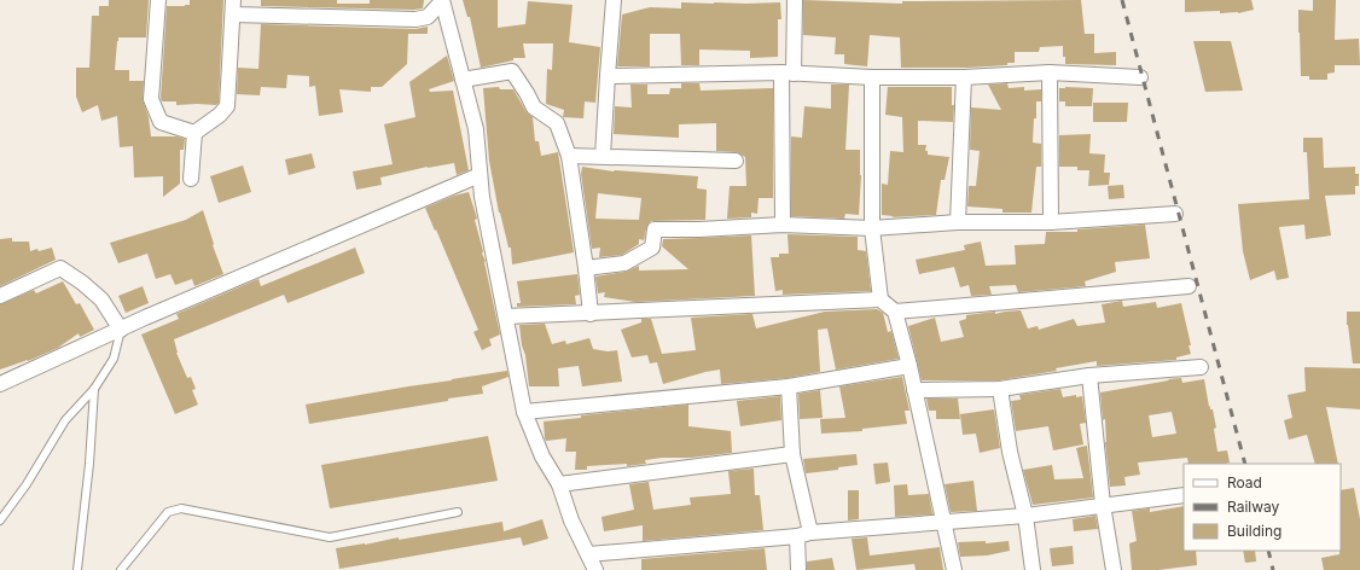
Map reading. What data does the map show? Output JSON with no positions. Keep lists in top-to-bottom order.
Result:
{
  "legend": ["Road", "Railway", "Building"]
}
